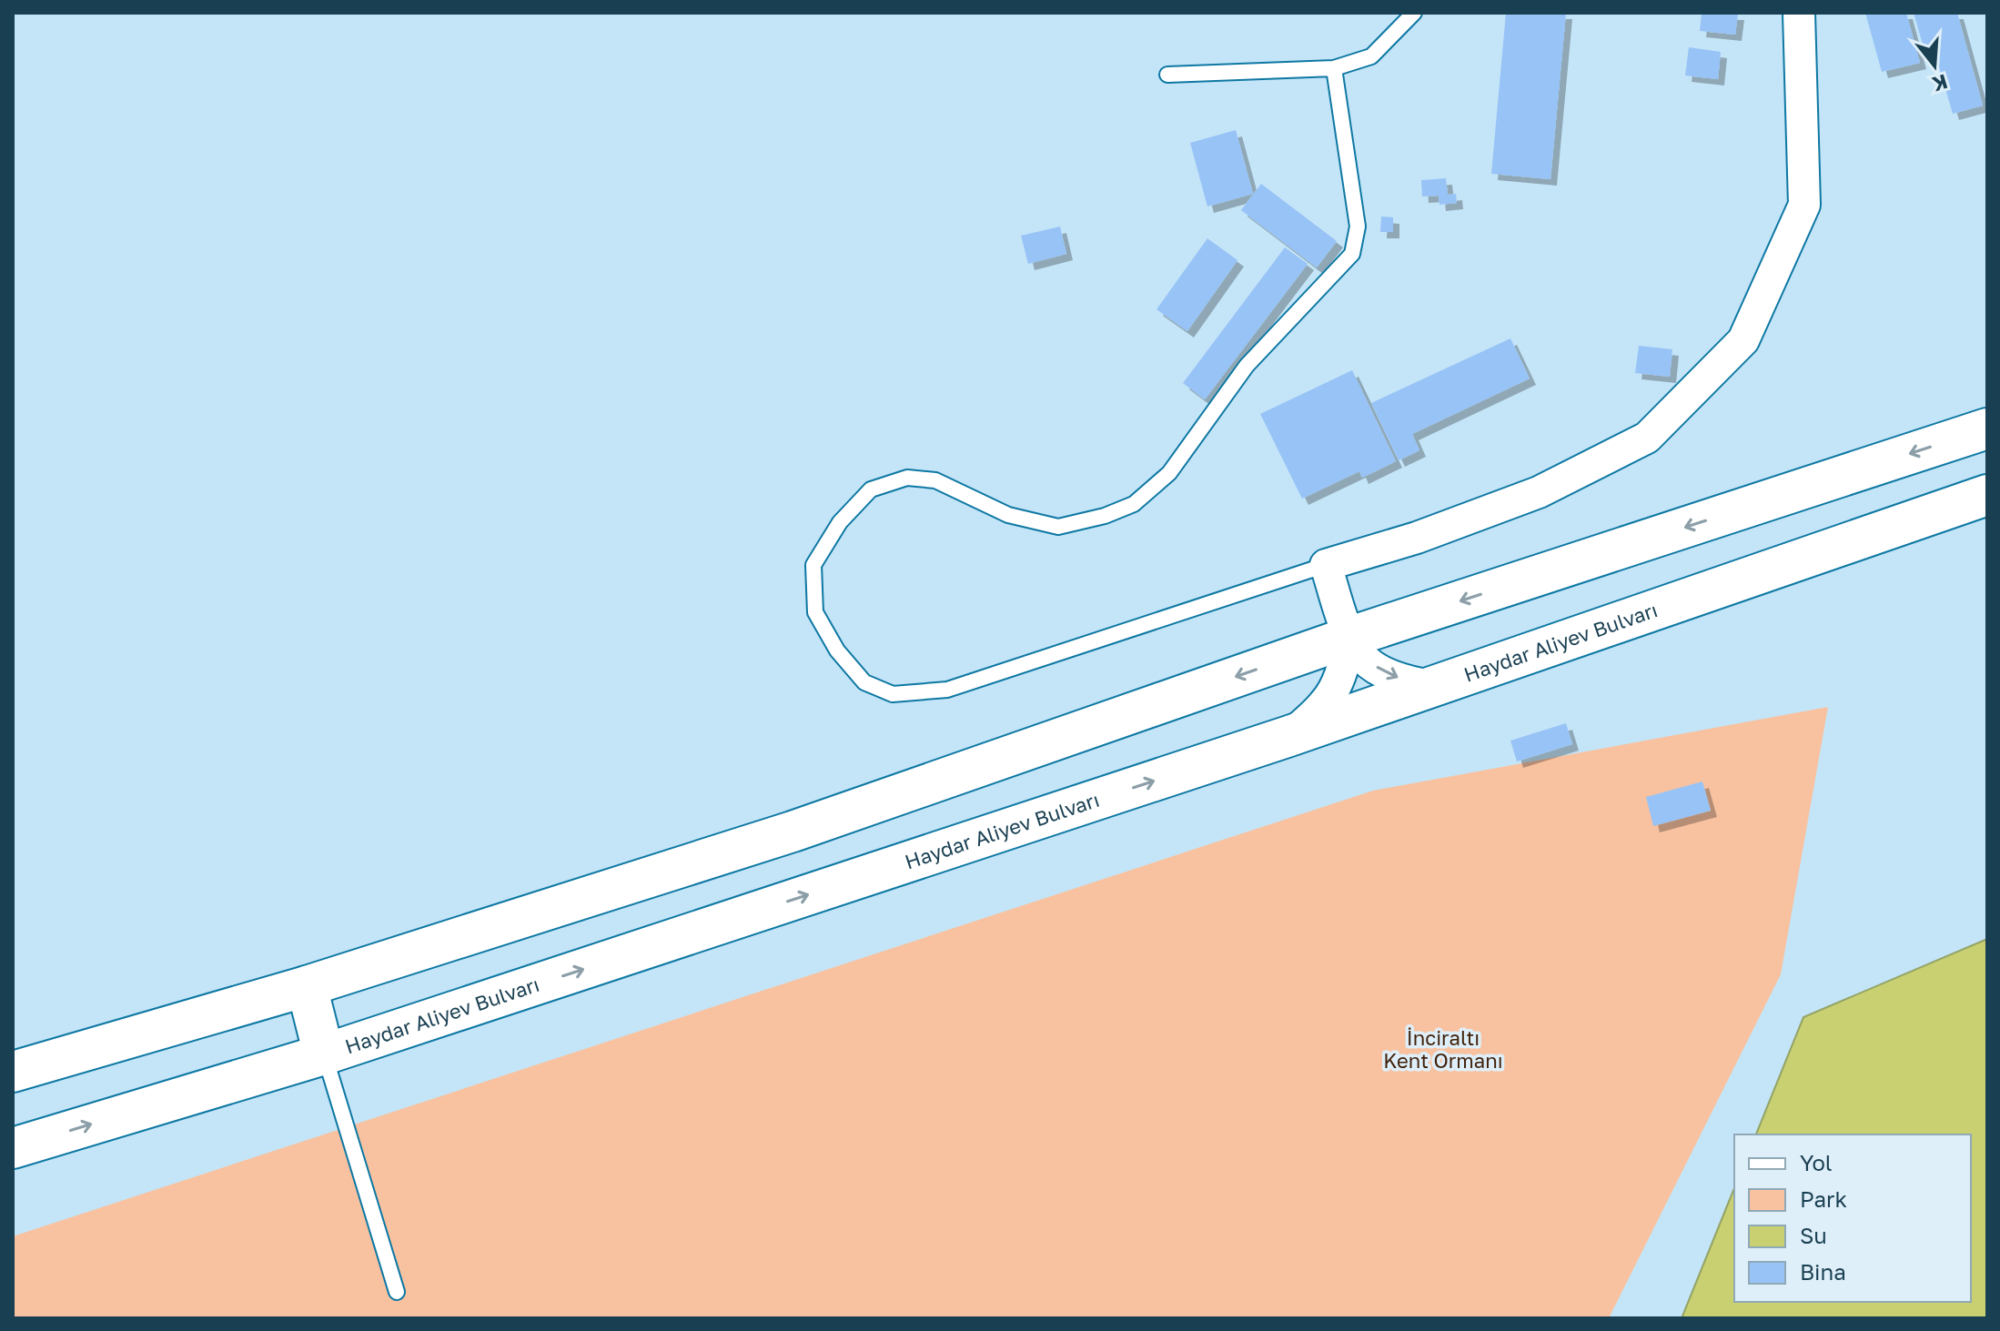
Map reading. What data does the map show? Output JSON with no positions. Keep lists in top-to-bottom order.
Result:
{
  "streets": {
    "main road": ["Haydar Aliyev Bulvarı"]
  },
  "parks": ["İnciraltı Kent Ormanı"],
  "legend": [
    "Yol",
    "Park",
    "Su",
    "Bina"
  ],
  "north": "bottom"
}
